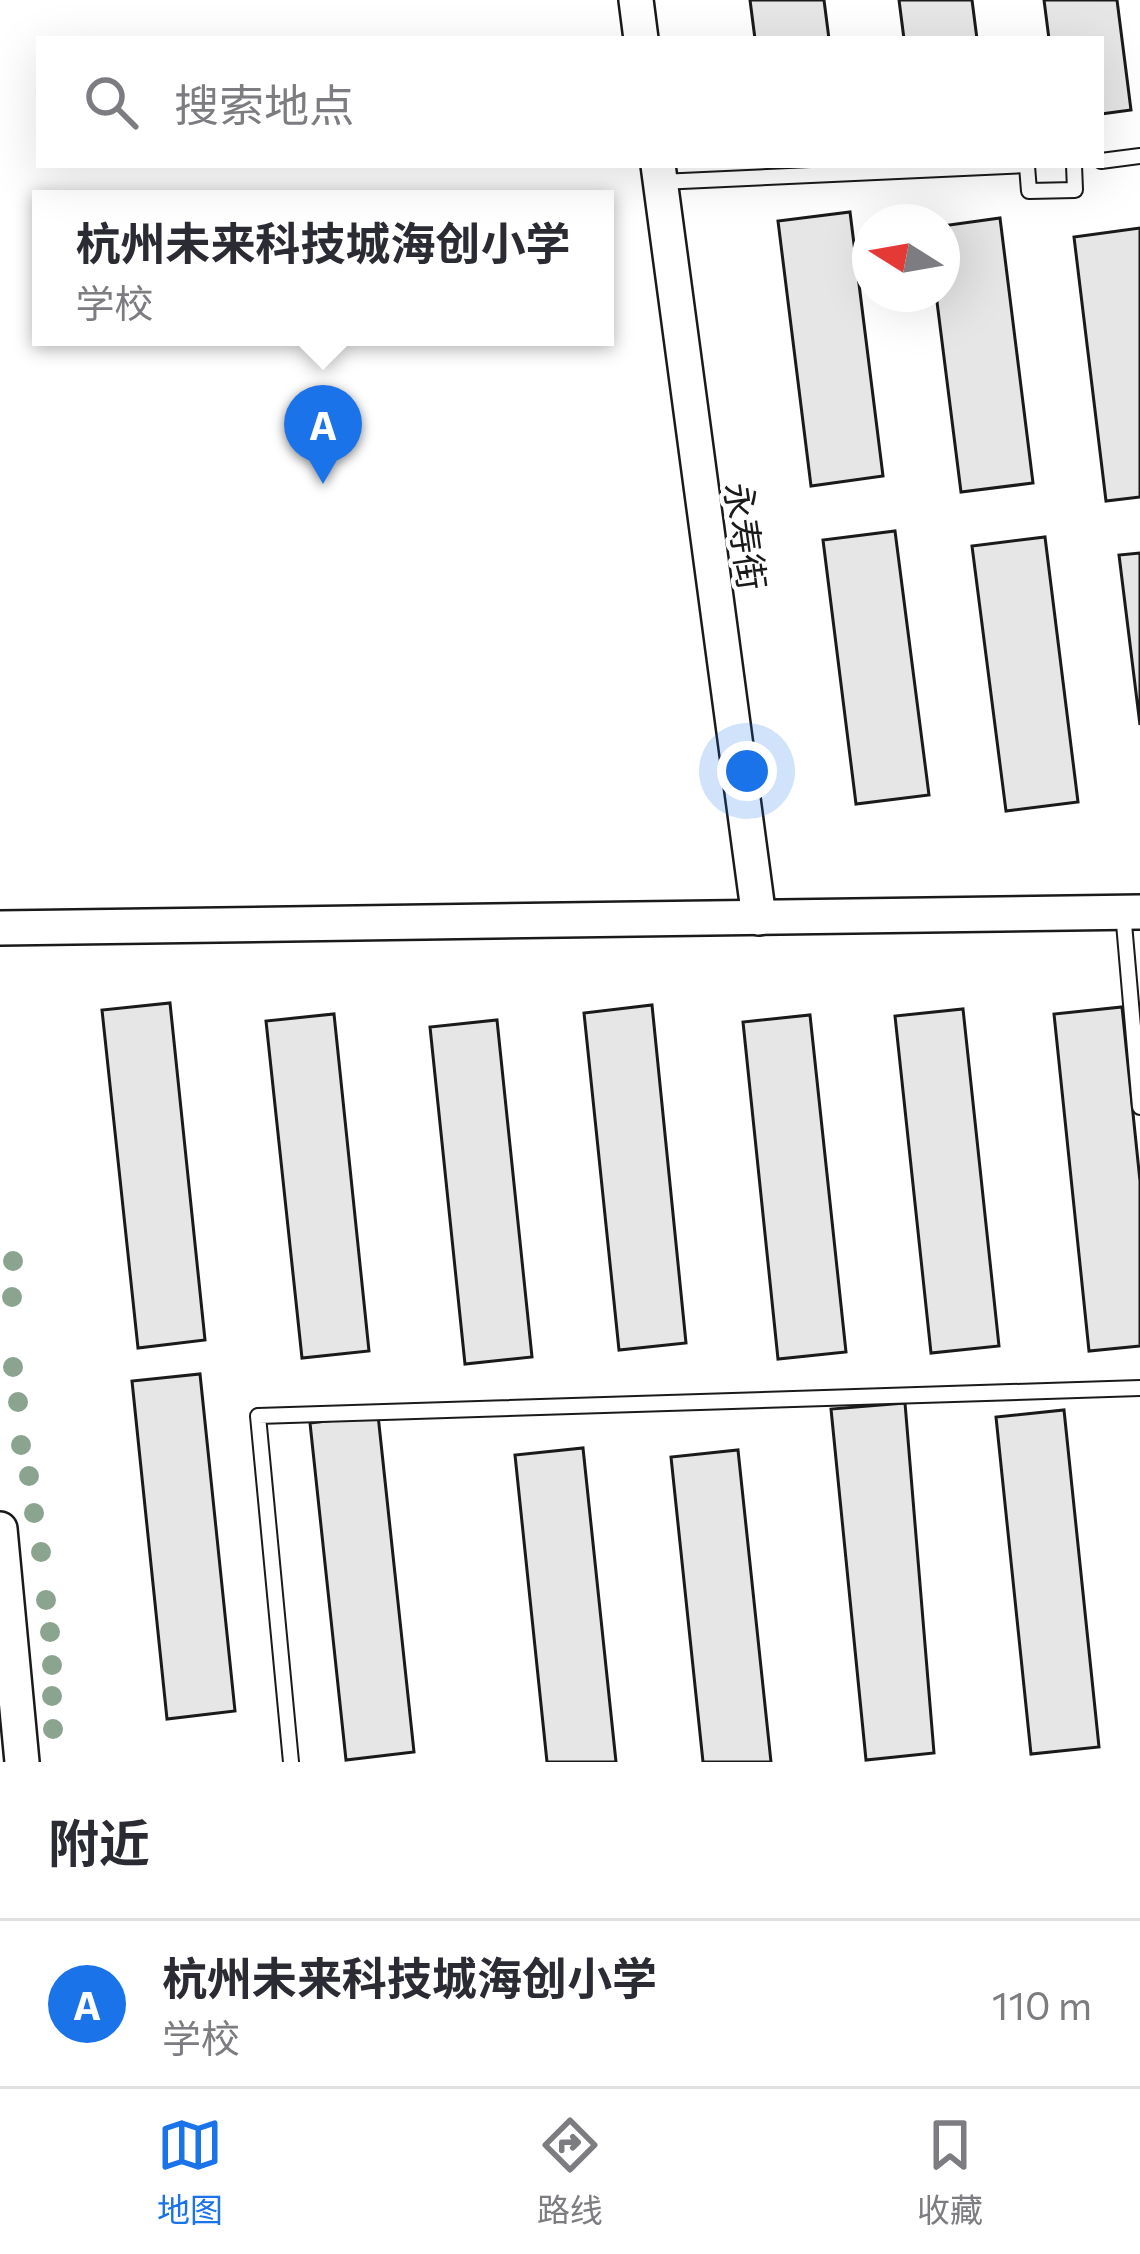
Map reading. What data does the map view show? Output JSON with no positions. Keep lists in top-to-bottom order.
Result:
{
  "streets": {
    "street": ["永寿街"]
  },
  "north": "left",
  "page": {
    "search": "搜索地点",
    "popup": ["杭州未来科技城海创小学", "学校"],
    "pins": "A",
    "heading": "附近",
    "list": [
      {
        "mark": "A",
        "name": "杭州未来科技城海创小学",
        "note": "学校",
        "value": "110 m"
      }
    ],
    "nav": ["地图", "路线", "收藏"]
  }
}
